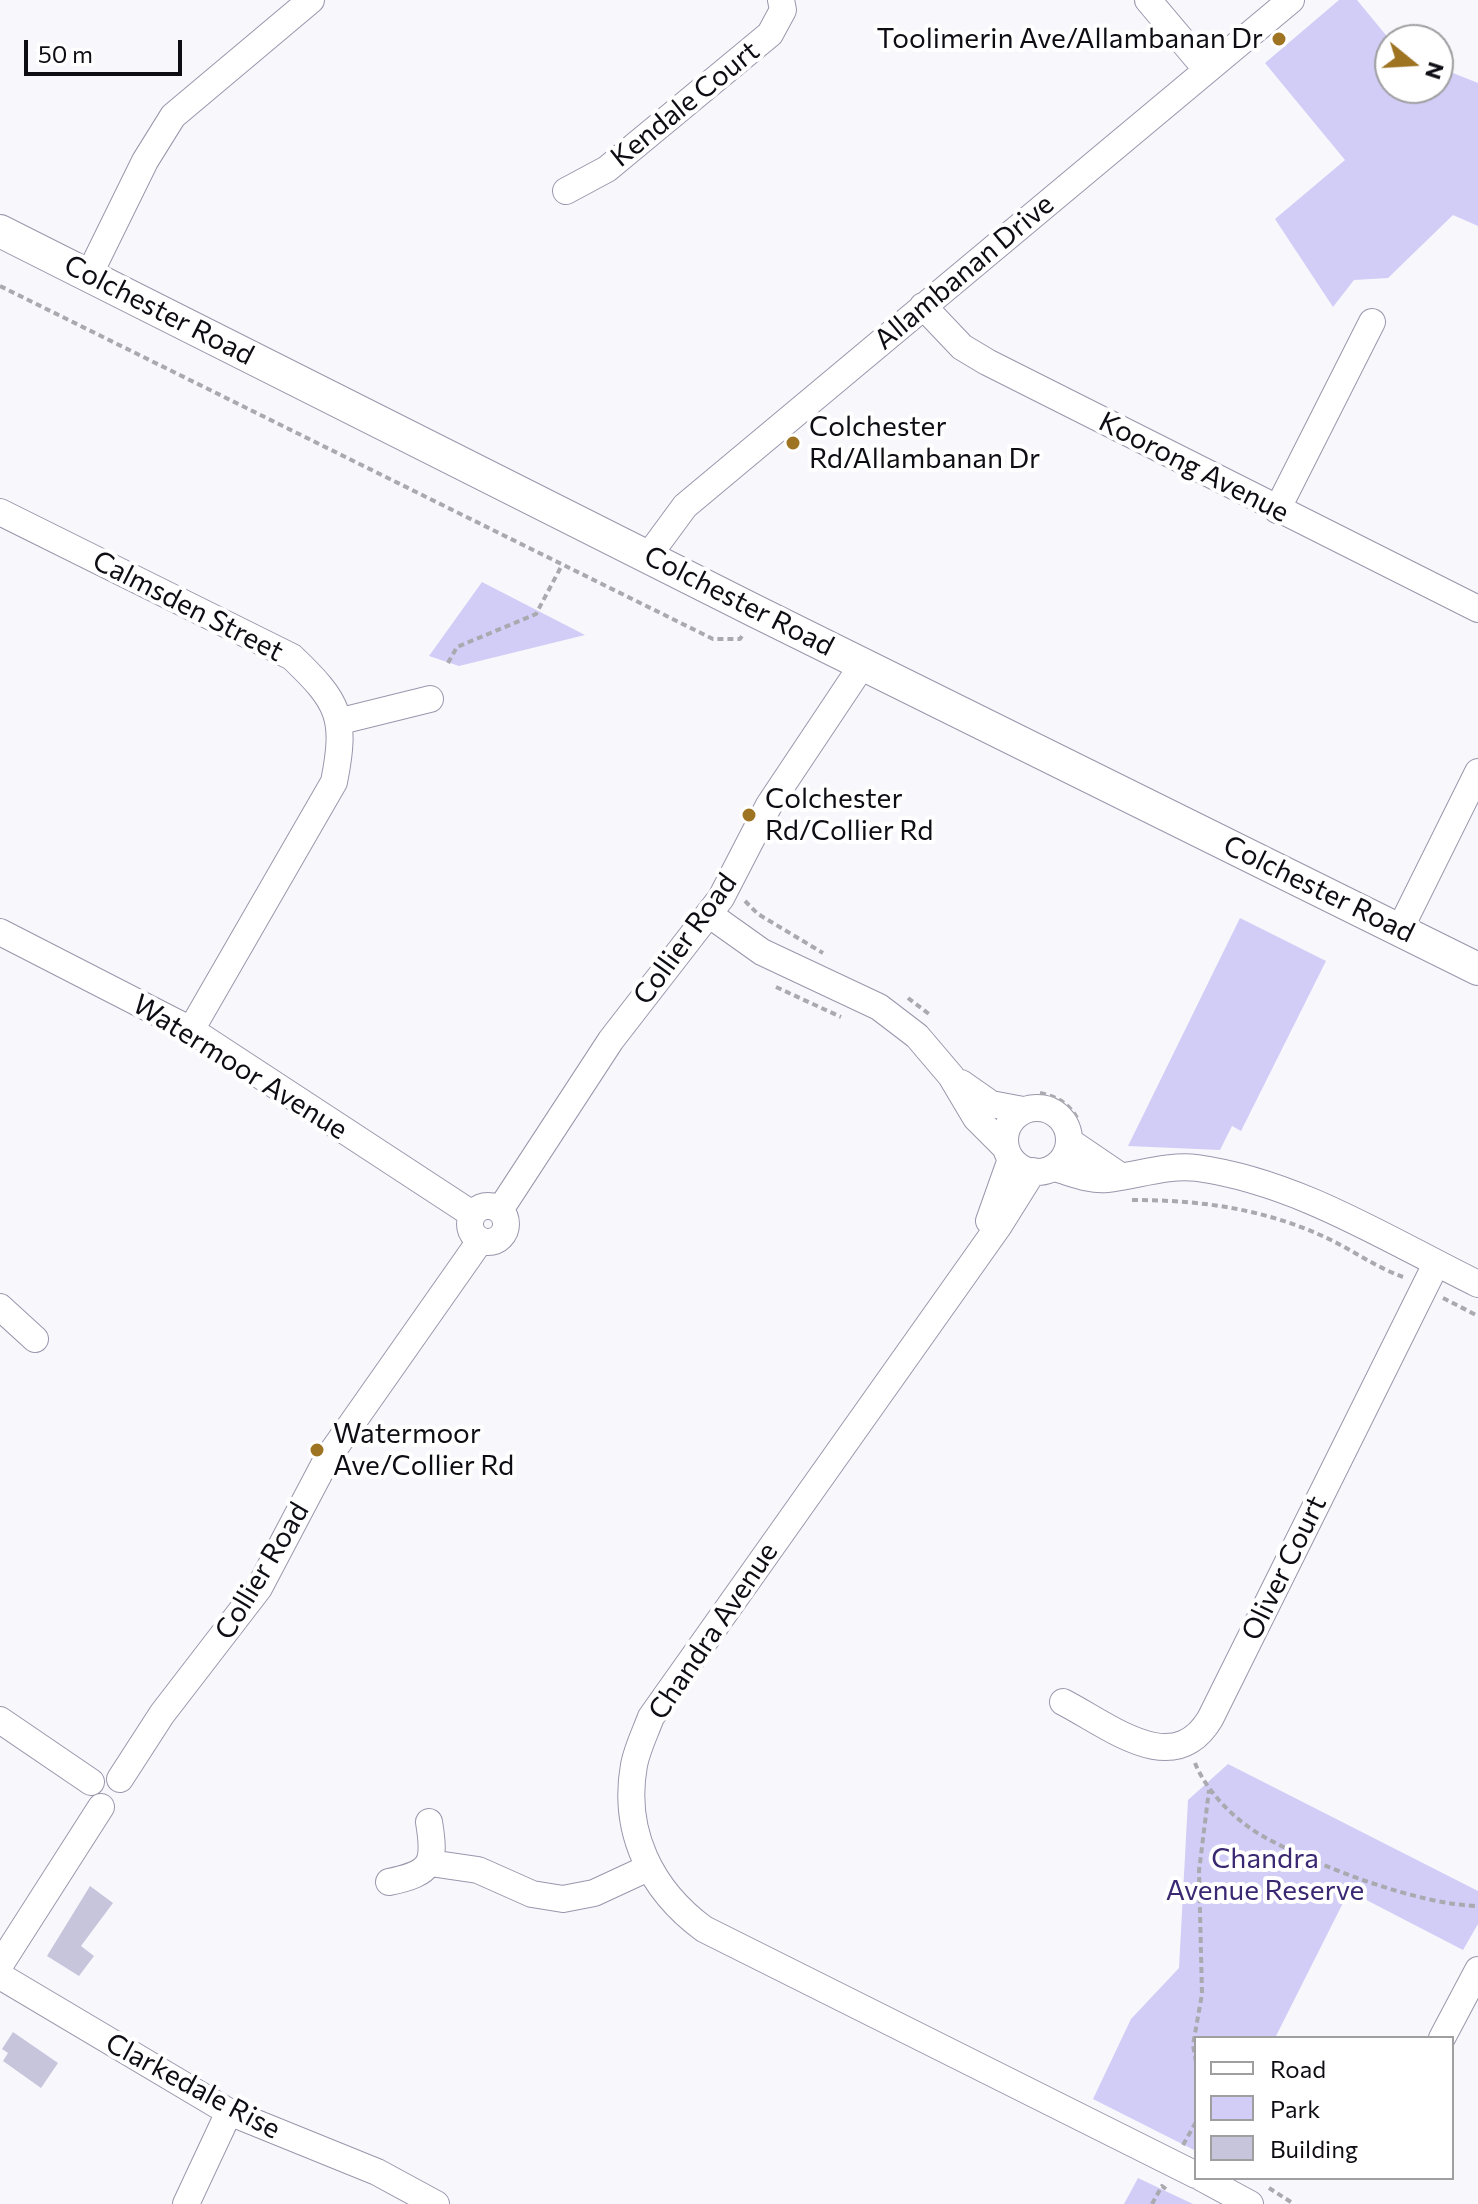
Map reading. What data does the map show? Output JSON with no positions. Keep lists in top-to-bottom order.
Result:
{
  "streets": {
    "main road": ["Colchester Road"],
    "street": [
      "Kendale Court",
      "Allambanan Drive",
      "Koorong Avenue",
      "Calmsden Street",
      "Collier Road",
      "Watermoor Avenue",
      "Oliver Court",
      "Chandra Avenue",
      "Clarkedale Rise"
    ]
  },
  "crossings": [
    ["Allambanan Drive", "Colchester Road"],
    ["Allambanan Drive", "Koorong Avenue"],
    ["Colchester Road", "Collier Road"],
    ["Collier Road", "Watermoor Avenue"]
  ],
  "parks": ["Chandra Avenue Reserve"],
  "places": [
    "Toolimerin Ave/Allambanan Dr",
    "Colchester Rd/Allambanan Dr",
    "Colchester Rd/Collier Rd",
    "Watermoor Ave/Collier Rd"
  ],
  "legend": ["Road", "Park", "Building"],
  "scale_bar": "50 m",
  "north": "right"
}
